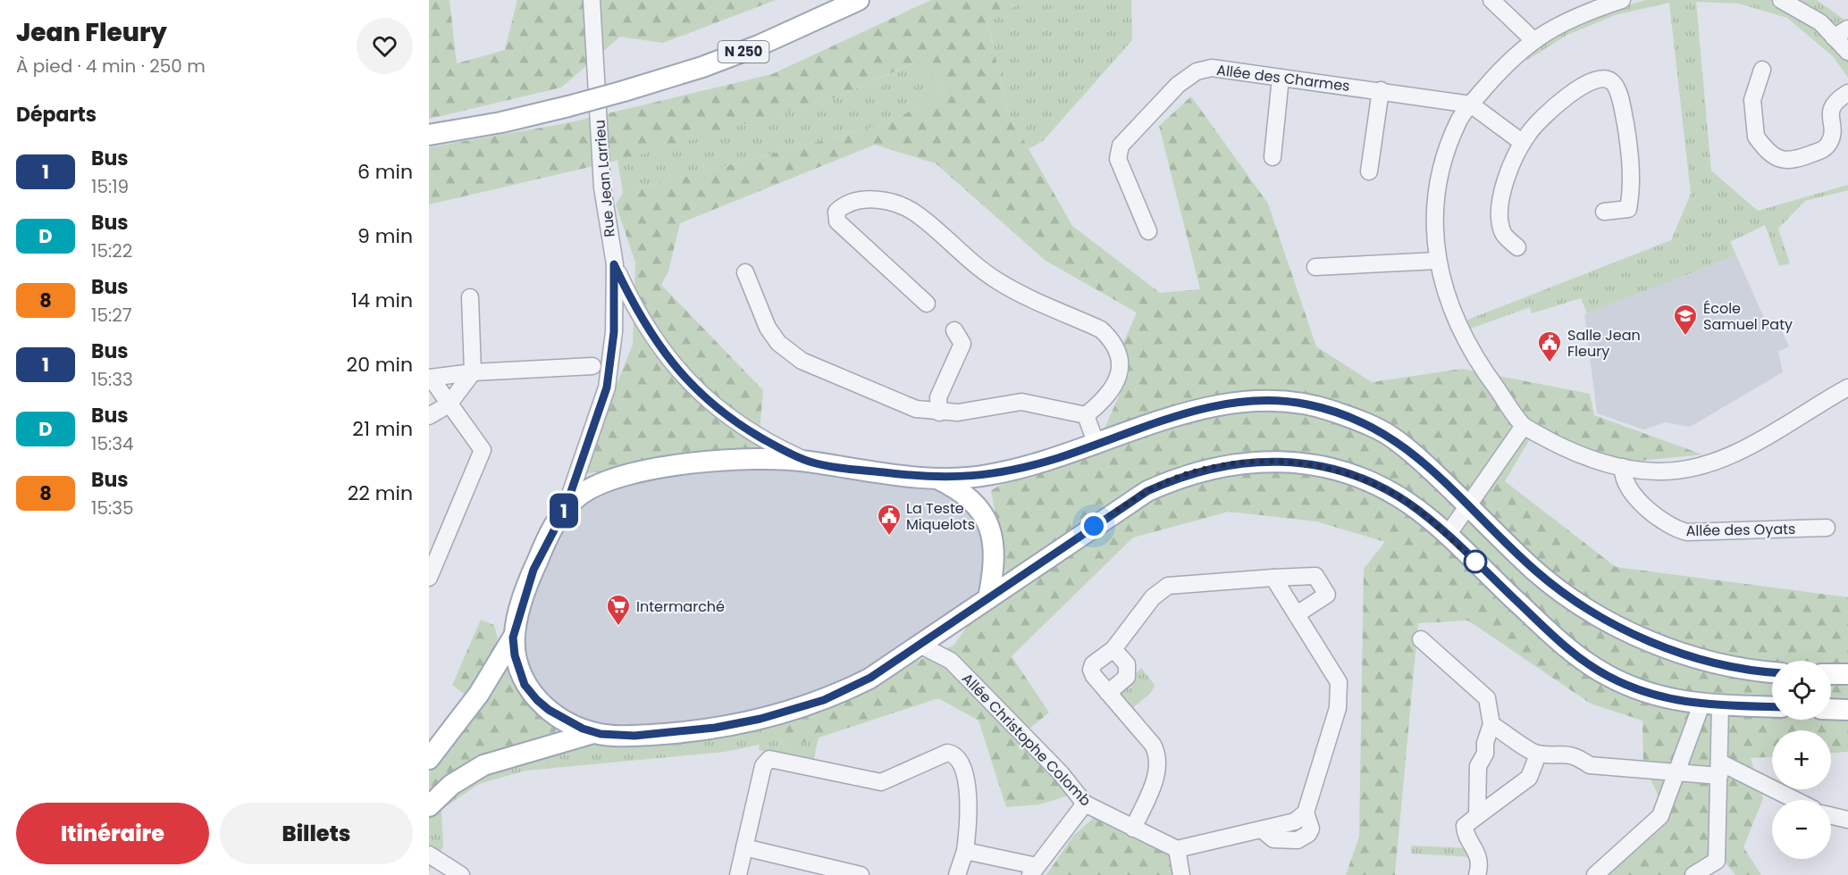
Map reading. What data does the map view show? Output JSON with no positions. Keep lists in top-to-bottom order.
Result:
{
  "streets": {
    "main road": ["N 250"],
    "street": [
      "Allée des Charmes",
      "Rue Jean Larrieu",
      "Allée des Oyats",
      "Allée Christophe Colomb"
    ]
  },
  "places": {
    "school or university": ["École Samuel Paty"],
    "public building": ["Salle Jean Fleury", "La Teste Miquelots"],
    "supermarket": ["Intermarché"]
  },
  "lines": ["bus line 1"],
  "page": {
    "heading": [
      ["Jean Fleury", "À pied · 4 min · 250 m"],
      "Départs"
    ],
    "on_map": "1",
    "list": [
      {
        "mark": "1",
        "name": "Bus",
        "note": "15:19",
        "value": "6 min"
      },
      {
        "mark": "D",
        "name": "Bus",
        "note": "15:22",
        "value": "9 min"
      },
      {
        "mark": "8",
        "name": "Bus",
        "note": "15:27",
        "value": "14 min"
      },
      {
        "mark": "1",
        "name": "Bus",
        "note": "15:33",
        "value": "20 min"
      },
      {
        "mark": "D",
        "name": "Bus",
        "note": "15:34",
        "value": "21 min"
      },
      {
        "mark": "8",
        "name": "Bus",
        "note": "15:35",
        "value": "22 min"
      }
    ],
    "map_buttons": ["+", "−"],
    "buttons": ["Itinéraire", "Billets"]
  }
}
